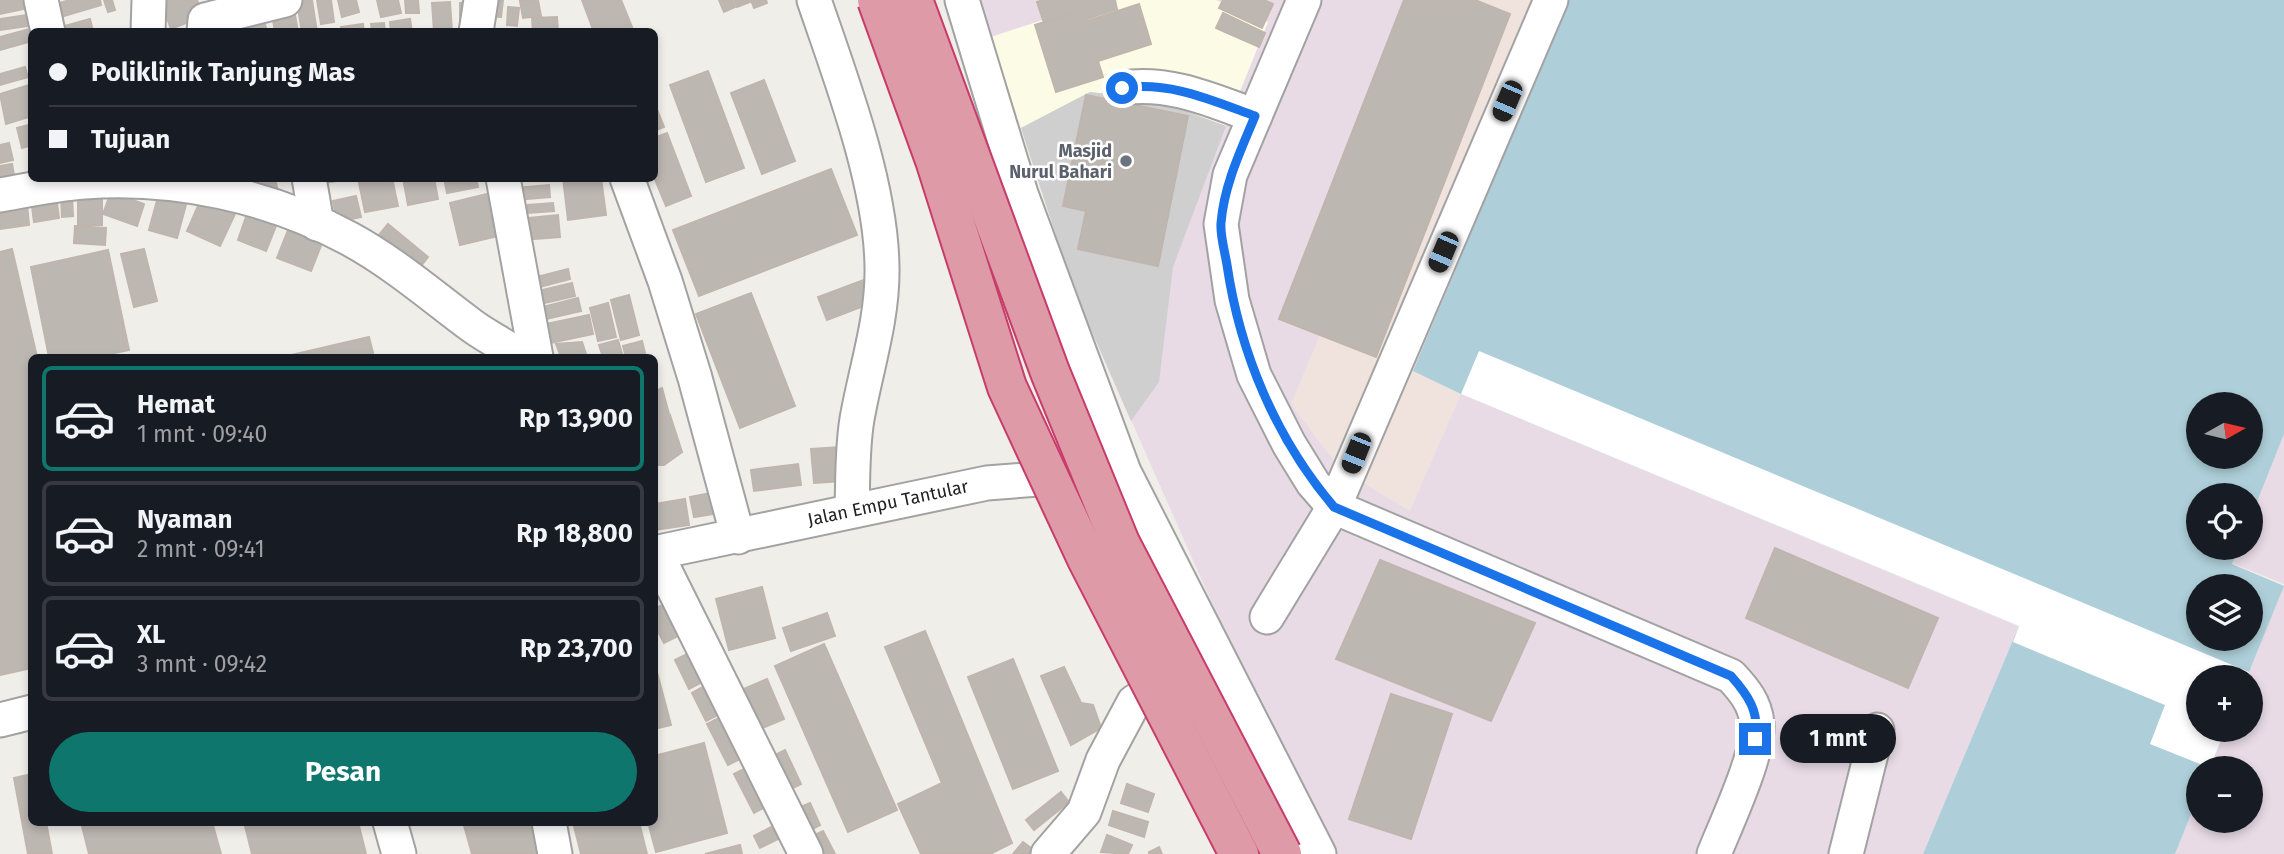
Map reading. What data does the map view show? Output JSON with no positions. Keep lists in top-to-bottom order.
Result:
{
  "streets": {
    "street": ["Jalan Empu Tantular"]
  },
  "places": ["Masjid Nurul Bahari"],
  "north": "right",
  "page": {
    "banner": ["Poliklinik Tanjung Mas", "Tujuan"],
    "list": [
      {
        "name": "Hemat",
        "note": "1 mnt · 09:40",
        "value": "Rp 13,900"
      },
      {
        "name": "Nyaman",
        "note": "2 mnt · 09:41",
        "value": "Rp 18,800"
      },
      {
        "name": "XL",
        "note": "3 mnt · 09:42",
        "value": "Rp 23,700"
      }
    ],
    "map_buttons": ["+", "−"],
    "bubble": "1 mnt",
    "buttons": "Pesan"
  }
}
